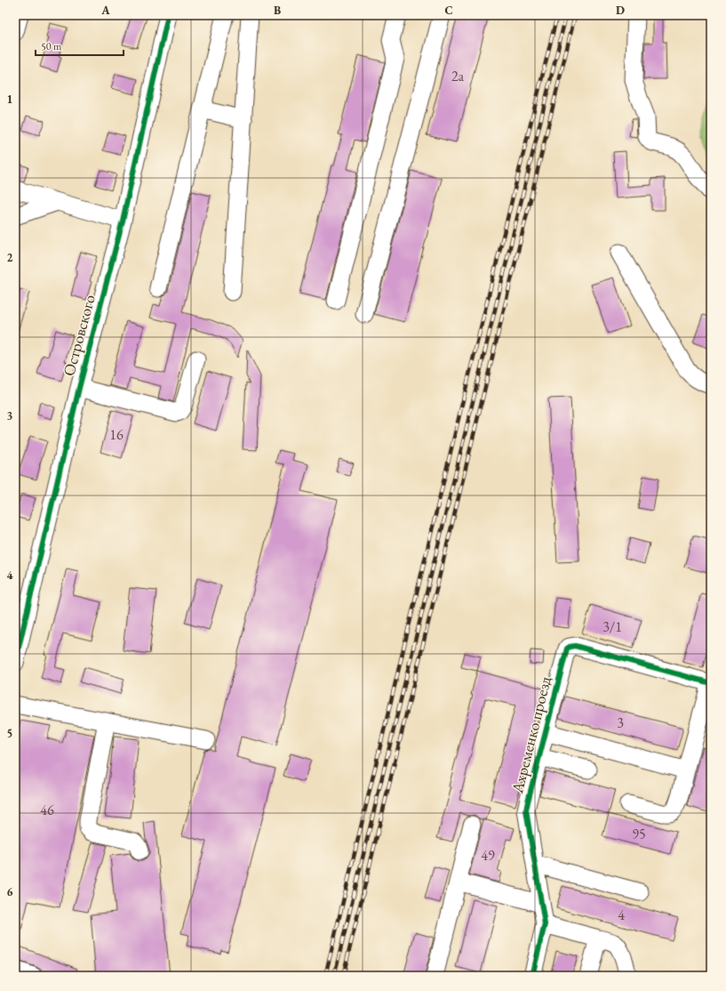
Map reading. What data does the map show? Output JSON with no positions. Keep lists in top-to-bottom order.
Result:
{
  "streets": {
    "street": ["Островского", "Ахременко проезд"]
  },
  "house_numbers": [
    "2а",
    "16",
    "3/1",
    "3",
    "46",
    "95",
    "49",
    "4"
  ],
  "scale_bar": "50 m",
  "grid": {
    "columns": [
      "A",
      "B",
      "C",
      "D"
    ],
    "rows": [
      "1",
      "2",
      "3",
      "4",
      "5",
      "6"
    ]
  }
}
